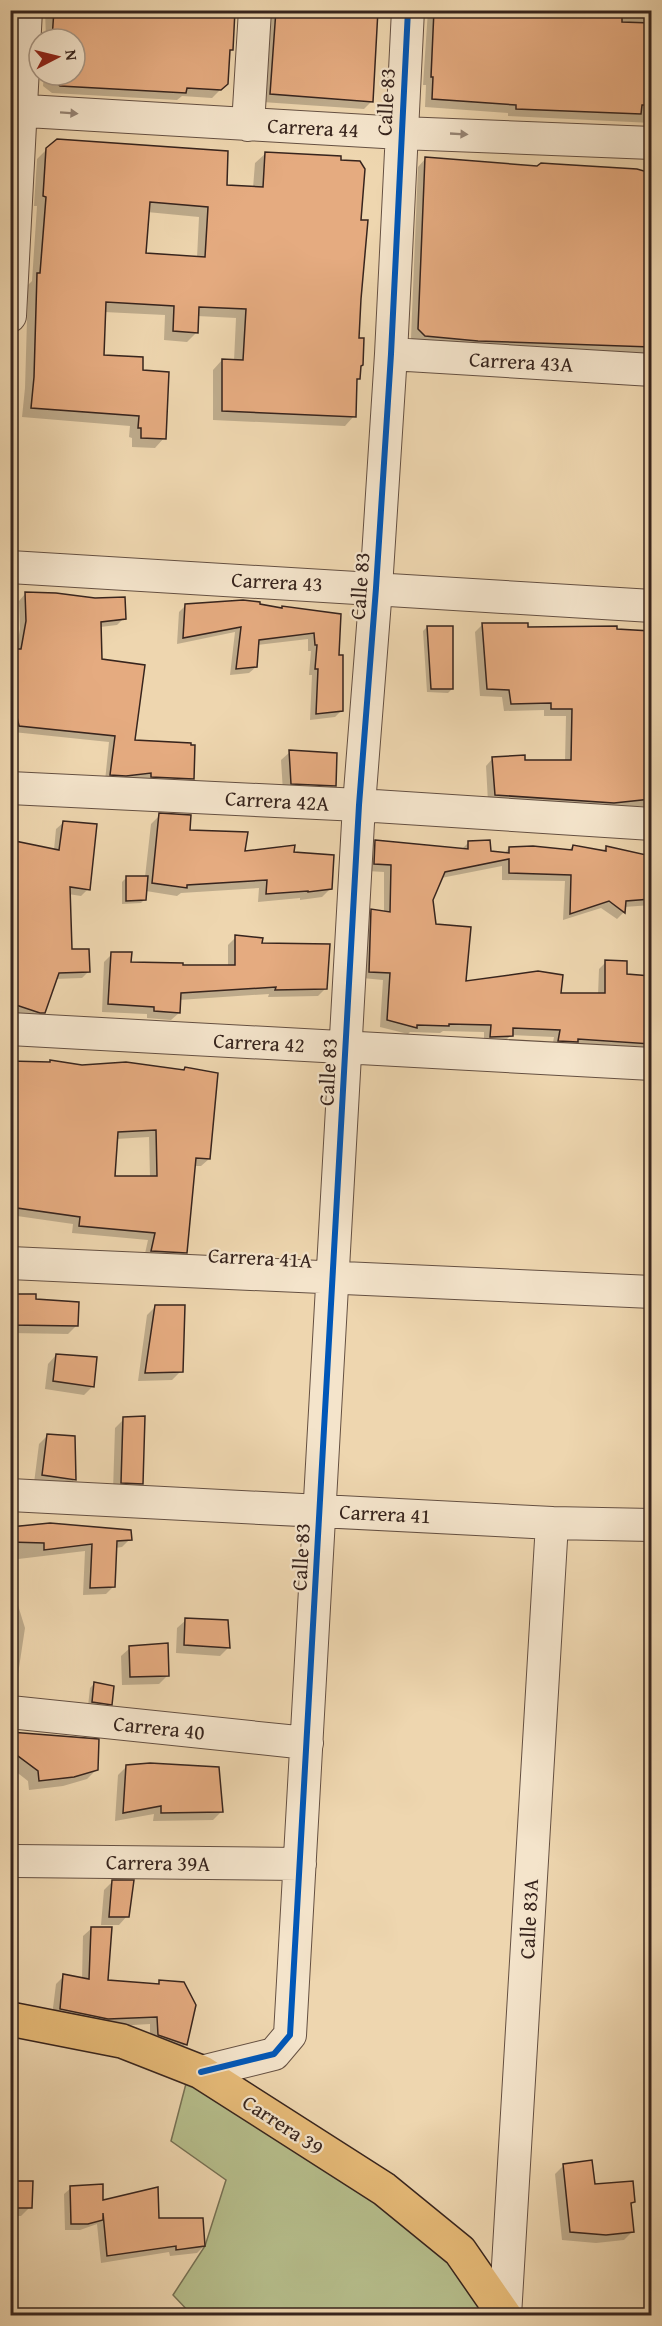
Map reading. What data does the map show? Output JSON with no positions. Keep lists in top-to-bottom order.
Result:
{
  "streets": {
    "main road": ["Carrera 39"],
    "street": [
      "Calle 83",
      "Carrera 44",
      "Carrera 43A",
      "Carrera 43",
      "Carrera 42A",
      "Carrera 42",
      "Carrera 41A",
      "Carrera 41",
      "Carrera 40",
      "Carrera 39A",
      "Calle 83A"
    ]
  },
  "crossings": [
    ["Calle 83", "Carrera 44"],
    ["Calle 83", "Carrera 43A"],
    ["Calle 83", "Carrera 43"],
    ["Calle 83", "Carrera 42A"],
    ["Calle 83", "Carrera 42"],
    ["Calle 83", "Carrera 41A"],
    ["Calle 83", "Carrera 41"],
    ["Calle 83", "Carrera 40"],
    ["Calle 83", "Carrera 39A"],
    ["Calle 83", "Carrera 39"],
    ["Carrera 41", "Calle 83A"],
    ["Calle 83A", "Carrera 39"]
  ],
  "one_way": ["Carrera 44"],
  "north": "right"
}
